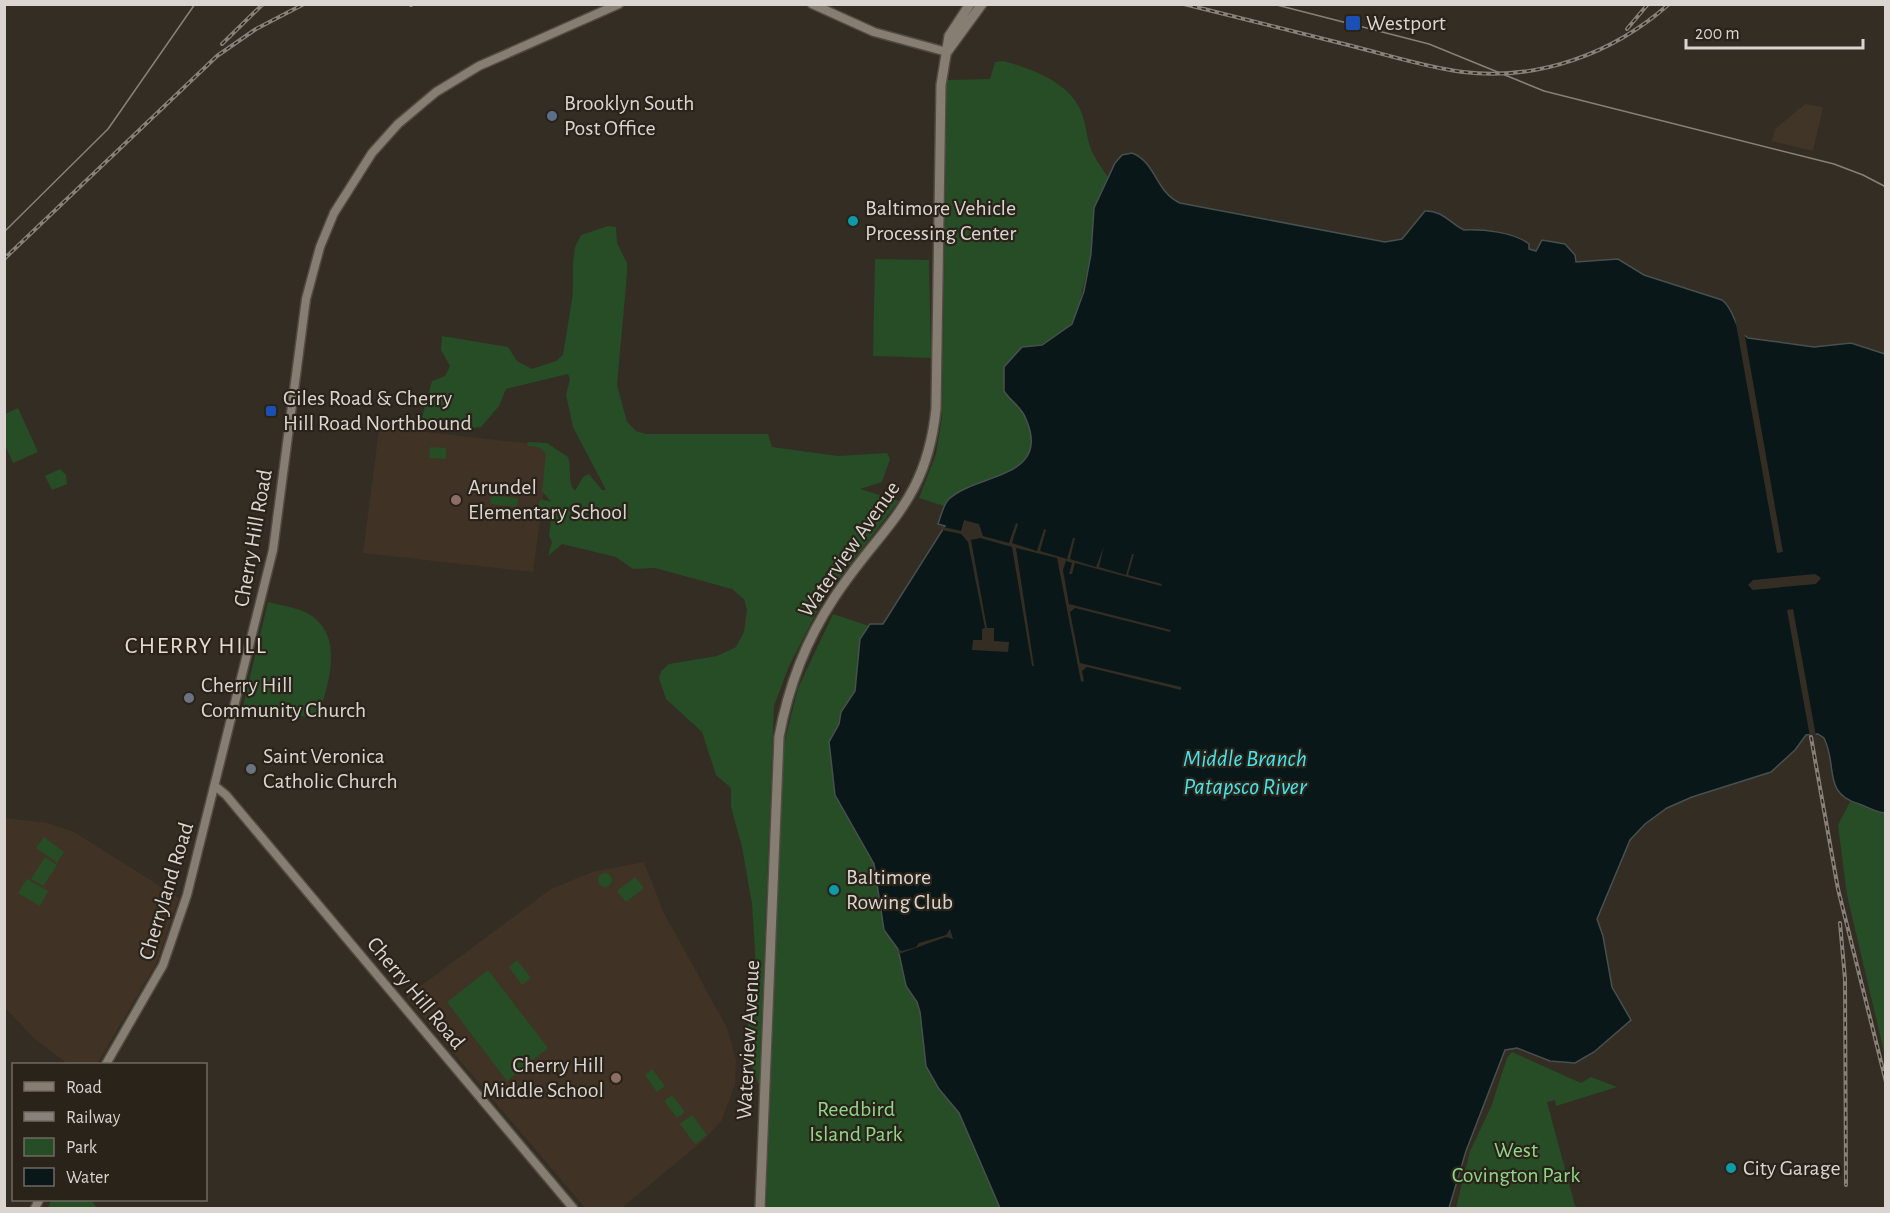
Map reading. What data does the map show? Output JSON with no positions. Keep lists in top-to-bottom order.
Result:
{
  "streets": {
    "main road": ["Waterview Avenue"],
    "street": ["Cherry Hill Road", "Cherryland Road"]
  },
  "crossings": [
    ["Cherry Hill Road", "Cherryland Road"]
  ],
  "districts": ["CHERRY HILL"],
  "water": ["Middle Branch Patapsco River"],
  "parks": ["Reedbird Island Park", "West Covington Park"],
  "places": {
    "transit": ["Westport", "Giles Road & Cherry Hill Road Northbound"],
    "other": [
      "Brooklyn South Post Office",
      "Baltimore Vehicle Processing Center",
      "Arundel Elementary School",
      "Cherry Hill Community Church",
      "Saint Veronica Catholic Church",
      "Baltimore Rowing Club",
      "Cherry Hill Middle School",
      "City Garage"
    ]
  },
  "legend": [
    "Road",
    "Railway",
    "Park",
    "Water"
  ],
  "scale_bar": "200 m"
}
